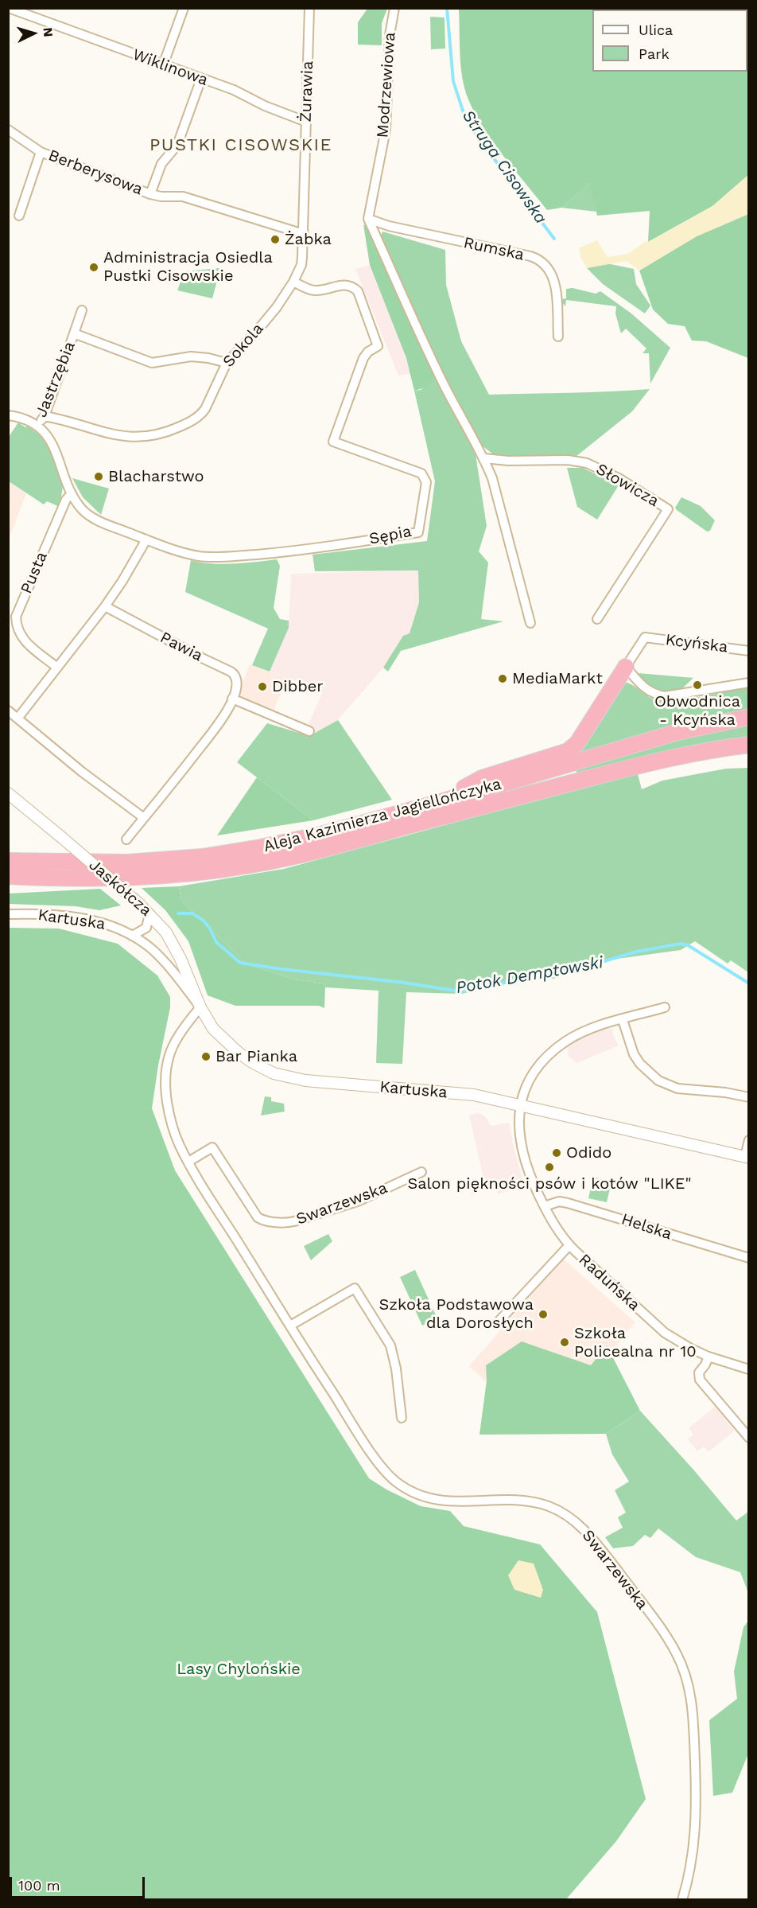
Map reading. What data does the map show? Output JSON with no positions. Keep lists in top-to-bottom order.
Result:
{
  "streets": {
    "highway": ["Aleja Kazimierza Jagiellończyka"],
    "street": [
      "Wiklinowa",
      "Modrzewiowa",
      "Żurawia",
      "Berberysowa",
      "Rumska",
      "Sokola",
      "Jastrzębia",
      "Słowicza",
      "Sępia",
      "Pusta",
      "Kcyńska",
      "Pawia",
      "Jaskółcza",
      "Kartuska",
      "Swarzewska",
      "Helska",
      "Raduńska"
    ]
  },
  "crossings": [
    ["Wiklinowa", "Żurawia"],
    ["Wiklinowa", "Berberysowa"],
    ["Modrzewiowa", "Rumska"],
    ["Żurawia", "Berberysowa"],
    ["Żurawia", "Sokola"],
    ["Berberysowa", "Sokola"],
    ["Sokola", "Jastrzębia"],
    ["Sokola", "Sępia"],
    ["Jastrzębia", "Sępia"],
    ["Sępia", "Pusta"],
    ["Jaskółcza", "Kartuska"],
    ["Jaskółcza", "Swarzewska"],
    ["Kartuska", "Swarzewska"],
    ["Kartuska", "Raduńska"],
    ["Helska", "Raduńska"]
  ],
  "districts": ["PUSTKI CISOWSKIE"],
  "water": ["Struga Cisowska", "Potok Demptowski"],
  "parks": ["Lasy Chylońskie"],
  "places": [
    "Żabka",
    "Administracja Osiedla Pustki Cisowskie",
    "Blacharstwo",
    "MediaMarkt",
    "Obwodnica - Kcyńska",
    "Dibber",
    "Bar Pianka",
    "Odido",
    "Salon piękności psów i kotów \"LIKE\"",
    "Szkoła Podstawowa dla Dorosłych",
    "Szkoła Policealna nr 10"
  ],
  "legend": ["Ulica", "Park"],
  "scale_bar": "100 m",
  "north": "right"
}
